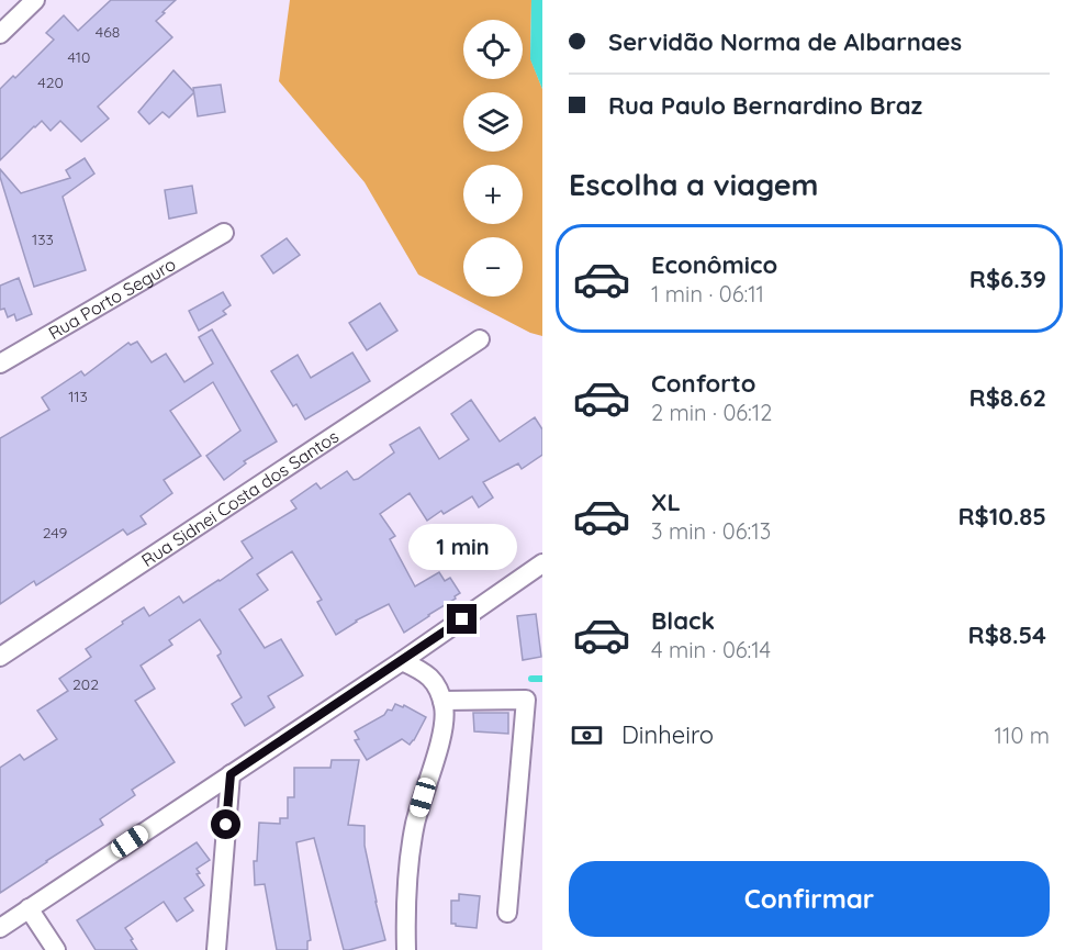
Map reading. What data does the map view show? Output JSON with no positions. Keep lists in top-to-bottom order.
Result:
{
  "streets": {
    "street": ["Rua Porto Seguro", "Rua Sidnei Costa dos Santos"]
  },
  "house_numbers": [
    "468",
    "410",
    "420",
    "133",
    "113",
    "249",
    "202"
  ],
  "page": {
    "banner": ["Servidão Norma de Albarnaes", "Rua Paulo Bernardino Braz"],
    "map_buttons": ["+", "−"],
    "heading": "Escolha a viagem",
    "list": [
      {
        "name": "Econômico",
        "note": "1 min · 06:11",
        "value": "R$6.39"
      },
      {
        "name": "Conforto",
        "note": "2 min · 06:12",
        "value": "R$8.62"
      },
      {
        "name": "XL",
        "note": "3 min · 06:13",
        "value": "R$10.85"
      },
      {
        "name": "Black",
        "note": "4 min · 06:14",
        "value": "R$8.54"
      }
    ],
    "bubble": "1 min",
    "pay": ["Dinheiro", "110 m"],
    "buttons": "Confirmar"
  }
}
